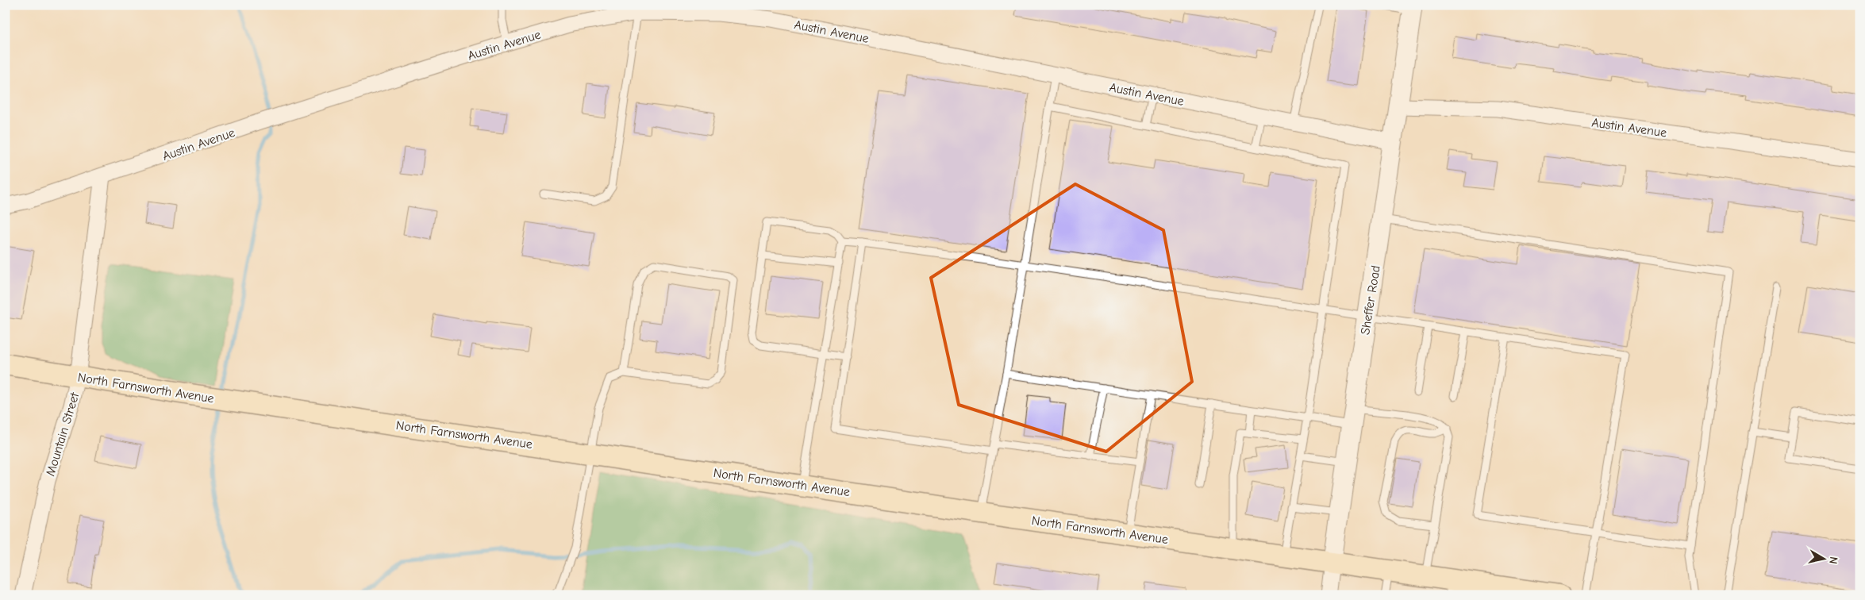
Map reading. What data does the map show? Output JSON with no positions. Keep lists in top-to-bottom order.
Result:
{
  "streets": {
    "main road": ["North Farnsworth Avenue"],
    "street": ["Austin Avenue", "Sheffer Road", "Mountain Street"]
  },
  "crossings": [
    ["Austin Avenue", "Sheffer Road"],
    ["Austin Avenue", "Mountain Street"],
    ["Sheffer Road", "North Farnsworth Avenue"],
    ["North Farnsworth Avenue", "Mountain Street"]
  ],
  "north": "right"
}
